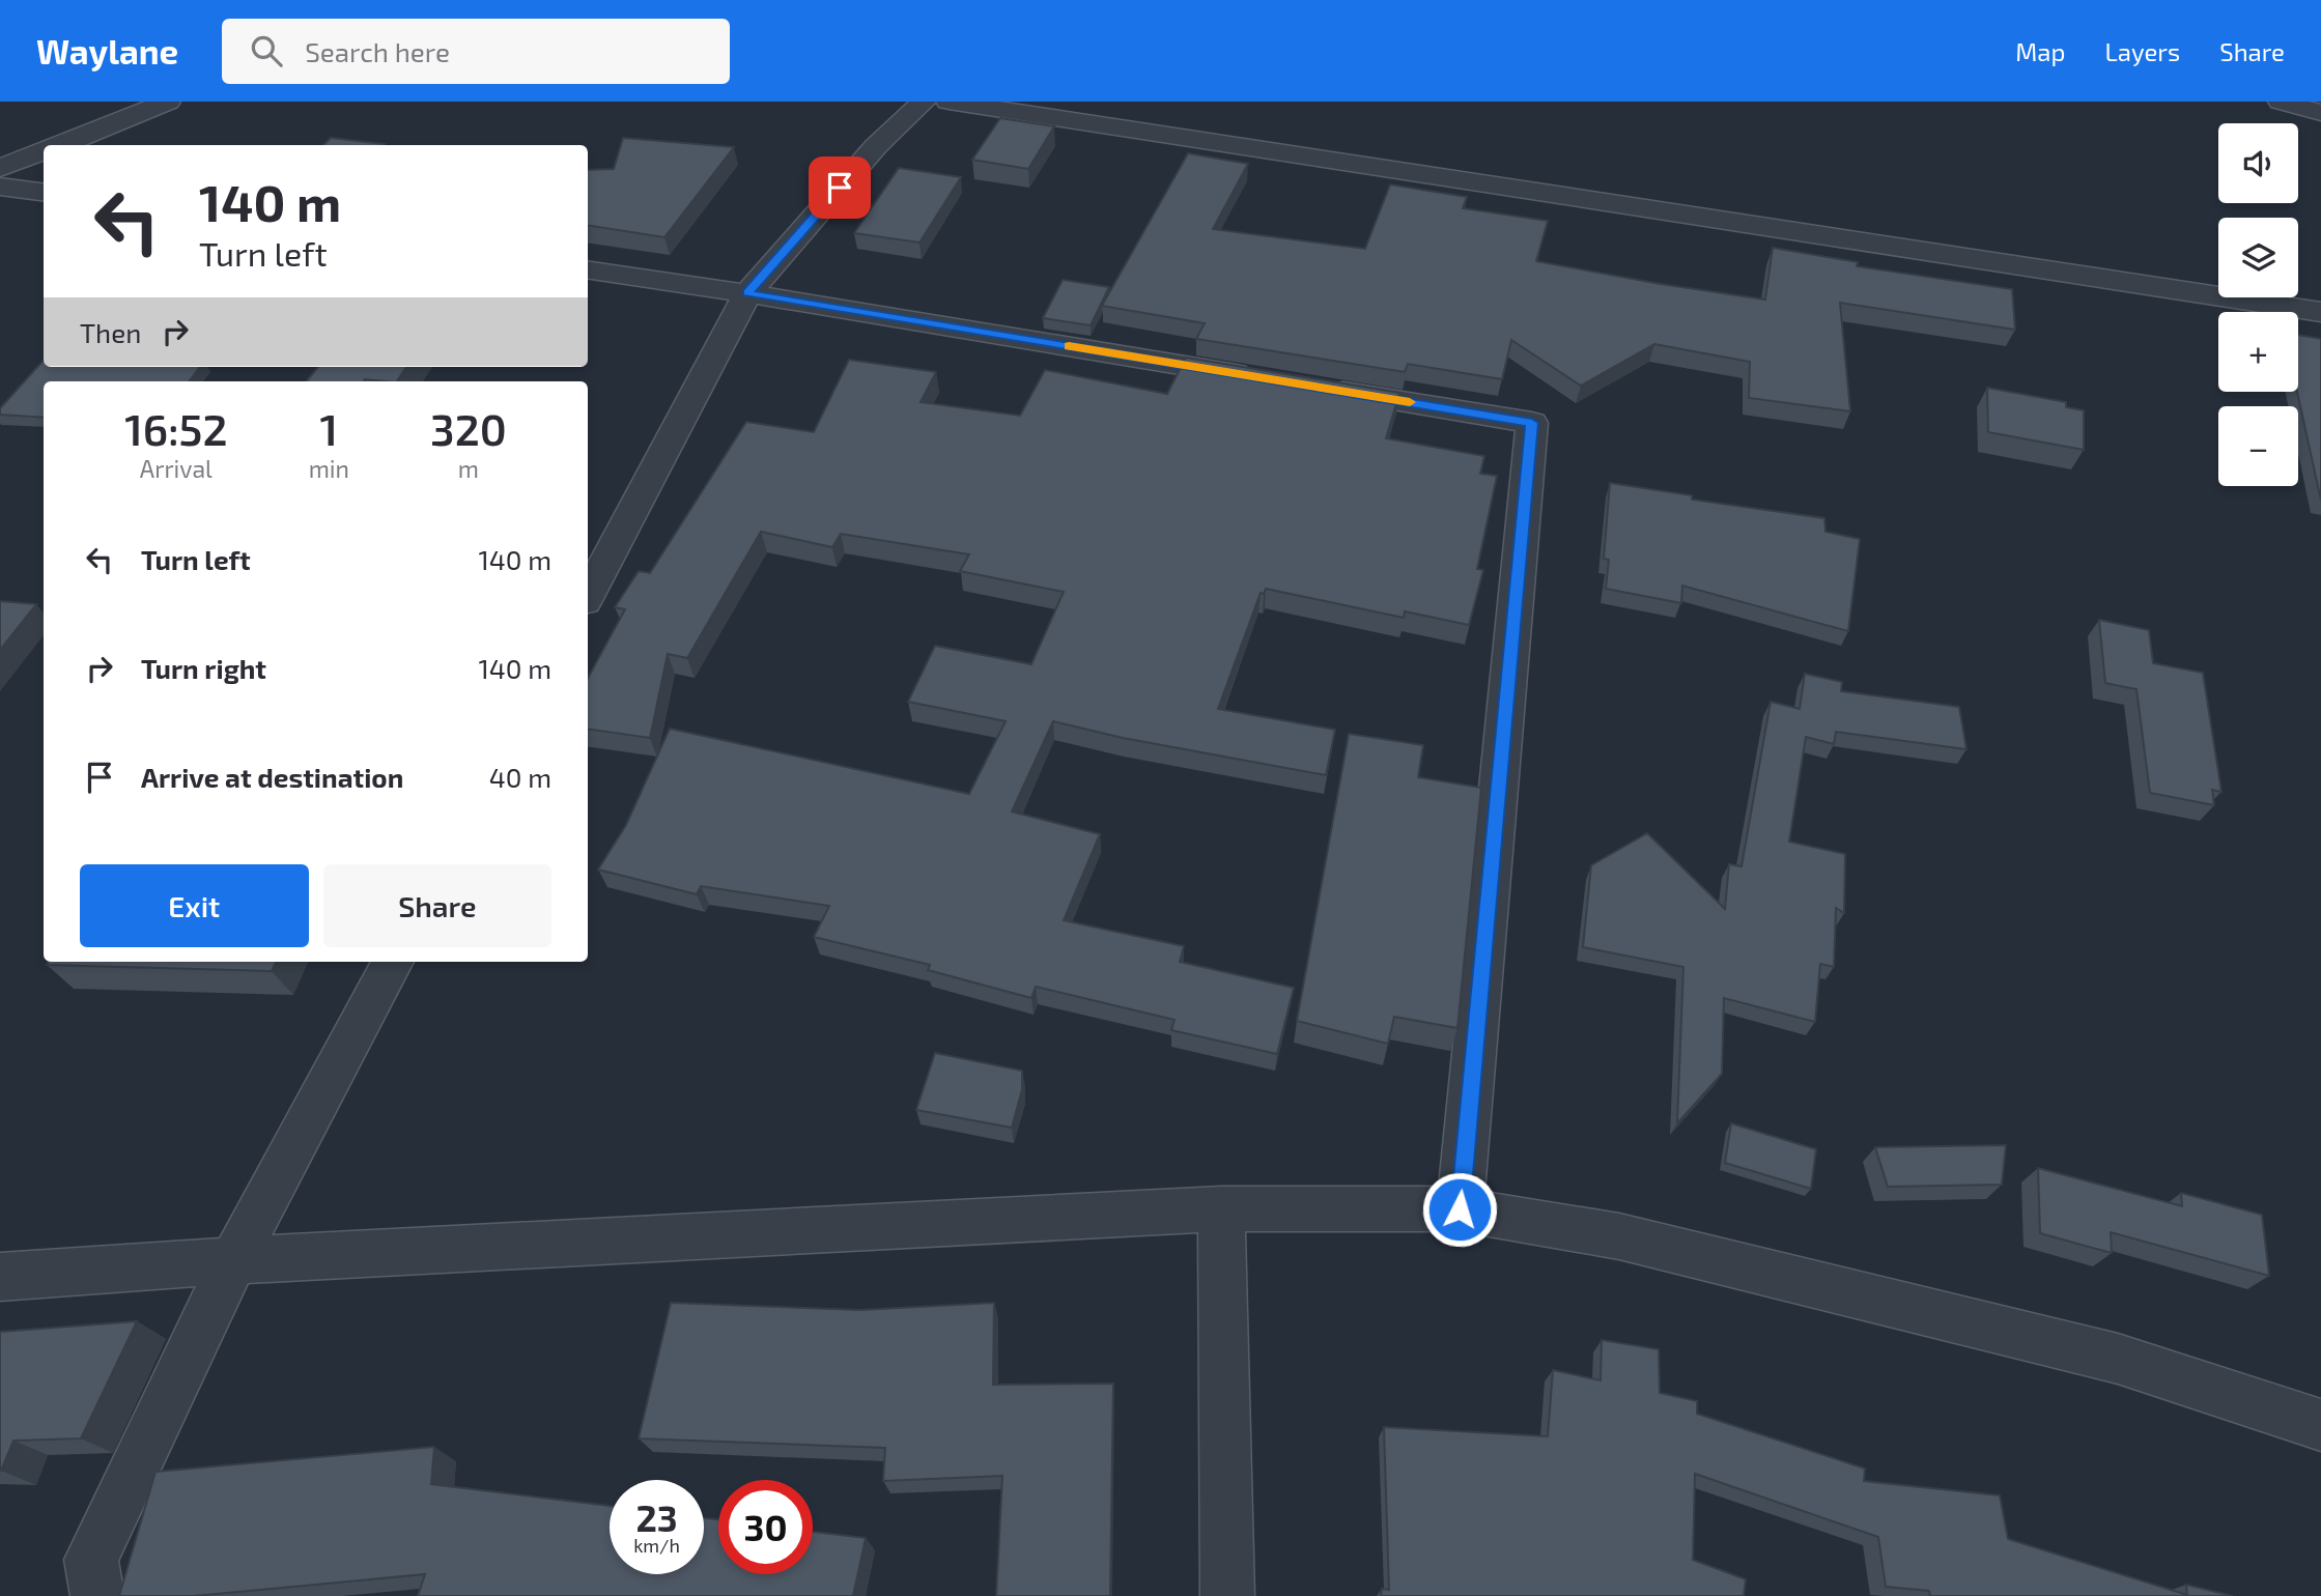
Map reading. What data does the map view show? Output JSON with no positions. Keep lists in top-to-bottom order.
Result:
{
  "page": {
    "header": "Waylane",
    "search": "Search here",
    "nav": ["Map", "Layers", "Share"],
    "map_buttons": ["+", "−"],
    "turn": ["140 m", "Turn left"],
    "then": "Then",
    "eta": [
      "16:52",
      "Arrival",
      "1",
      "min",
      "320",
      "m"
    ],
    "list": [
      {
        "name": "Turn left",
        "value": "140 m"
      },
      {
        "name": "Turn right",
        "value": "140 m"
      },
      {
        "name": "Arrive at destination",
        "value": "40 m"
      }
    ],
    "buttons": ["Exit", "Share"],
    "speed": "23 km/h",
    "limit": "30"
  }
}
